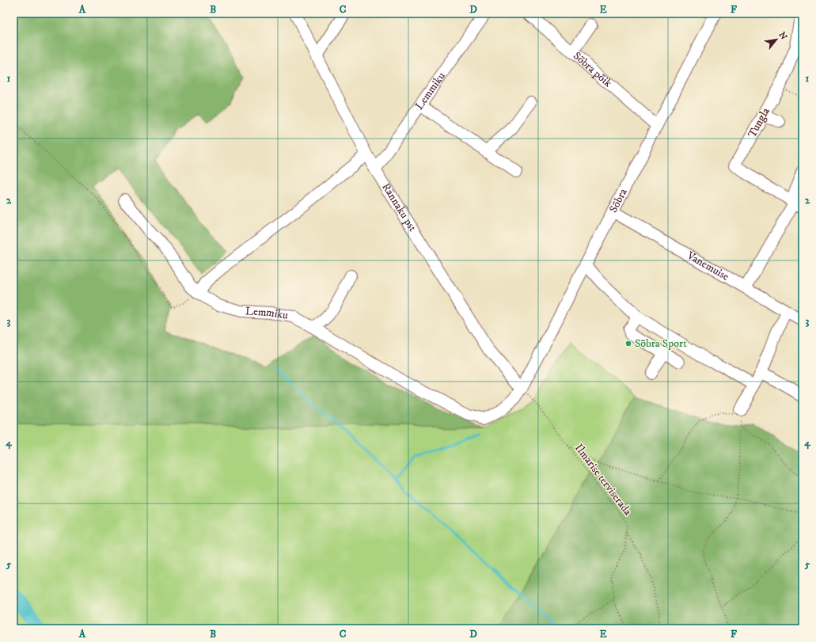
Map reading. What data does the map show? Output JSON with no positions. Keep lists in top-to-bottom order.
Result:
{
  "streets": {
    "street": [
      "Sõbra põik",
      "Lemmiku",
      "Tungla",
      "Sõbra",
      "Rännaku pst",
      "Vanemuise"
    ],
    "path": ["Ilmarise terviserada"]
  },
  "crossings": [
    ["Sõbra põik", "Sõbra"],
    ["Lemmiku", "Sõbra"],
    ["Lemmiku", "Rännaku pst"],
    ["Lemmiku", "Ilmarise terviserada"],
    ["Sõbra", "Rännaku pst"],
    ["Sõbra", "Vanemuise"],
    ["Sõbra", "Ilmarise terviserada"],
    ["Rännaku pst", "Ilmarise terviserada"]
  ],
  "places": ["Sõbra Sport"],
  "north": "top right",
  "grid": {
    "columns": [
      "A",
      "B",
      "C",
      "D",
      "E",
      "F"
    ],
    "rows": [
      "1",
      "2",
      "3",
      "4",
      "5"
    ]
  }
}
